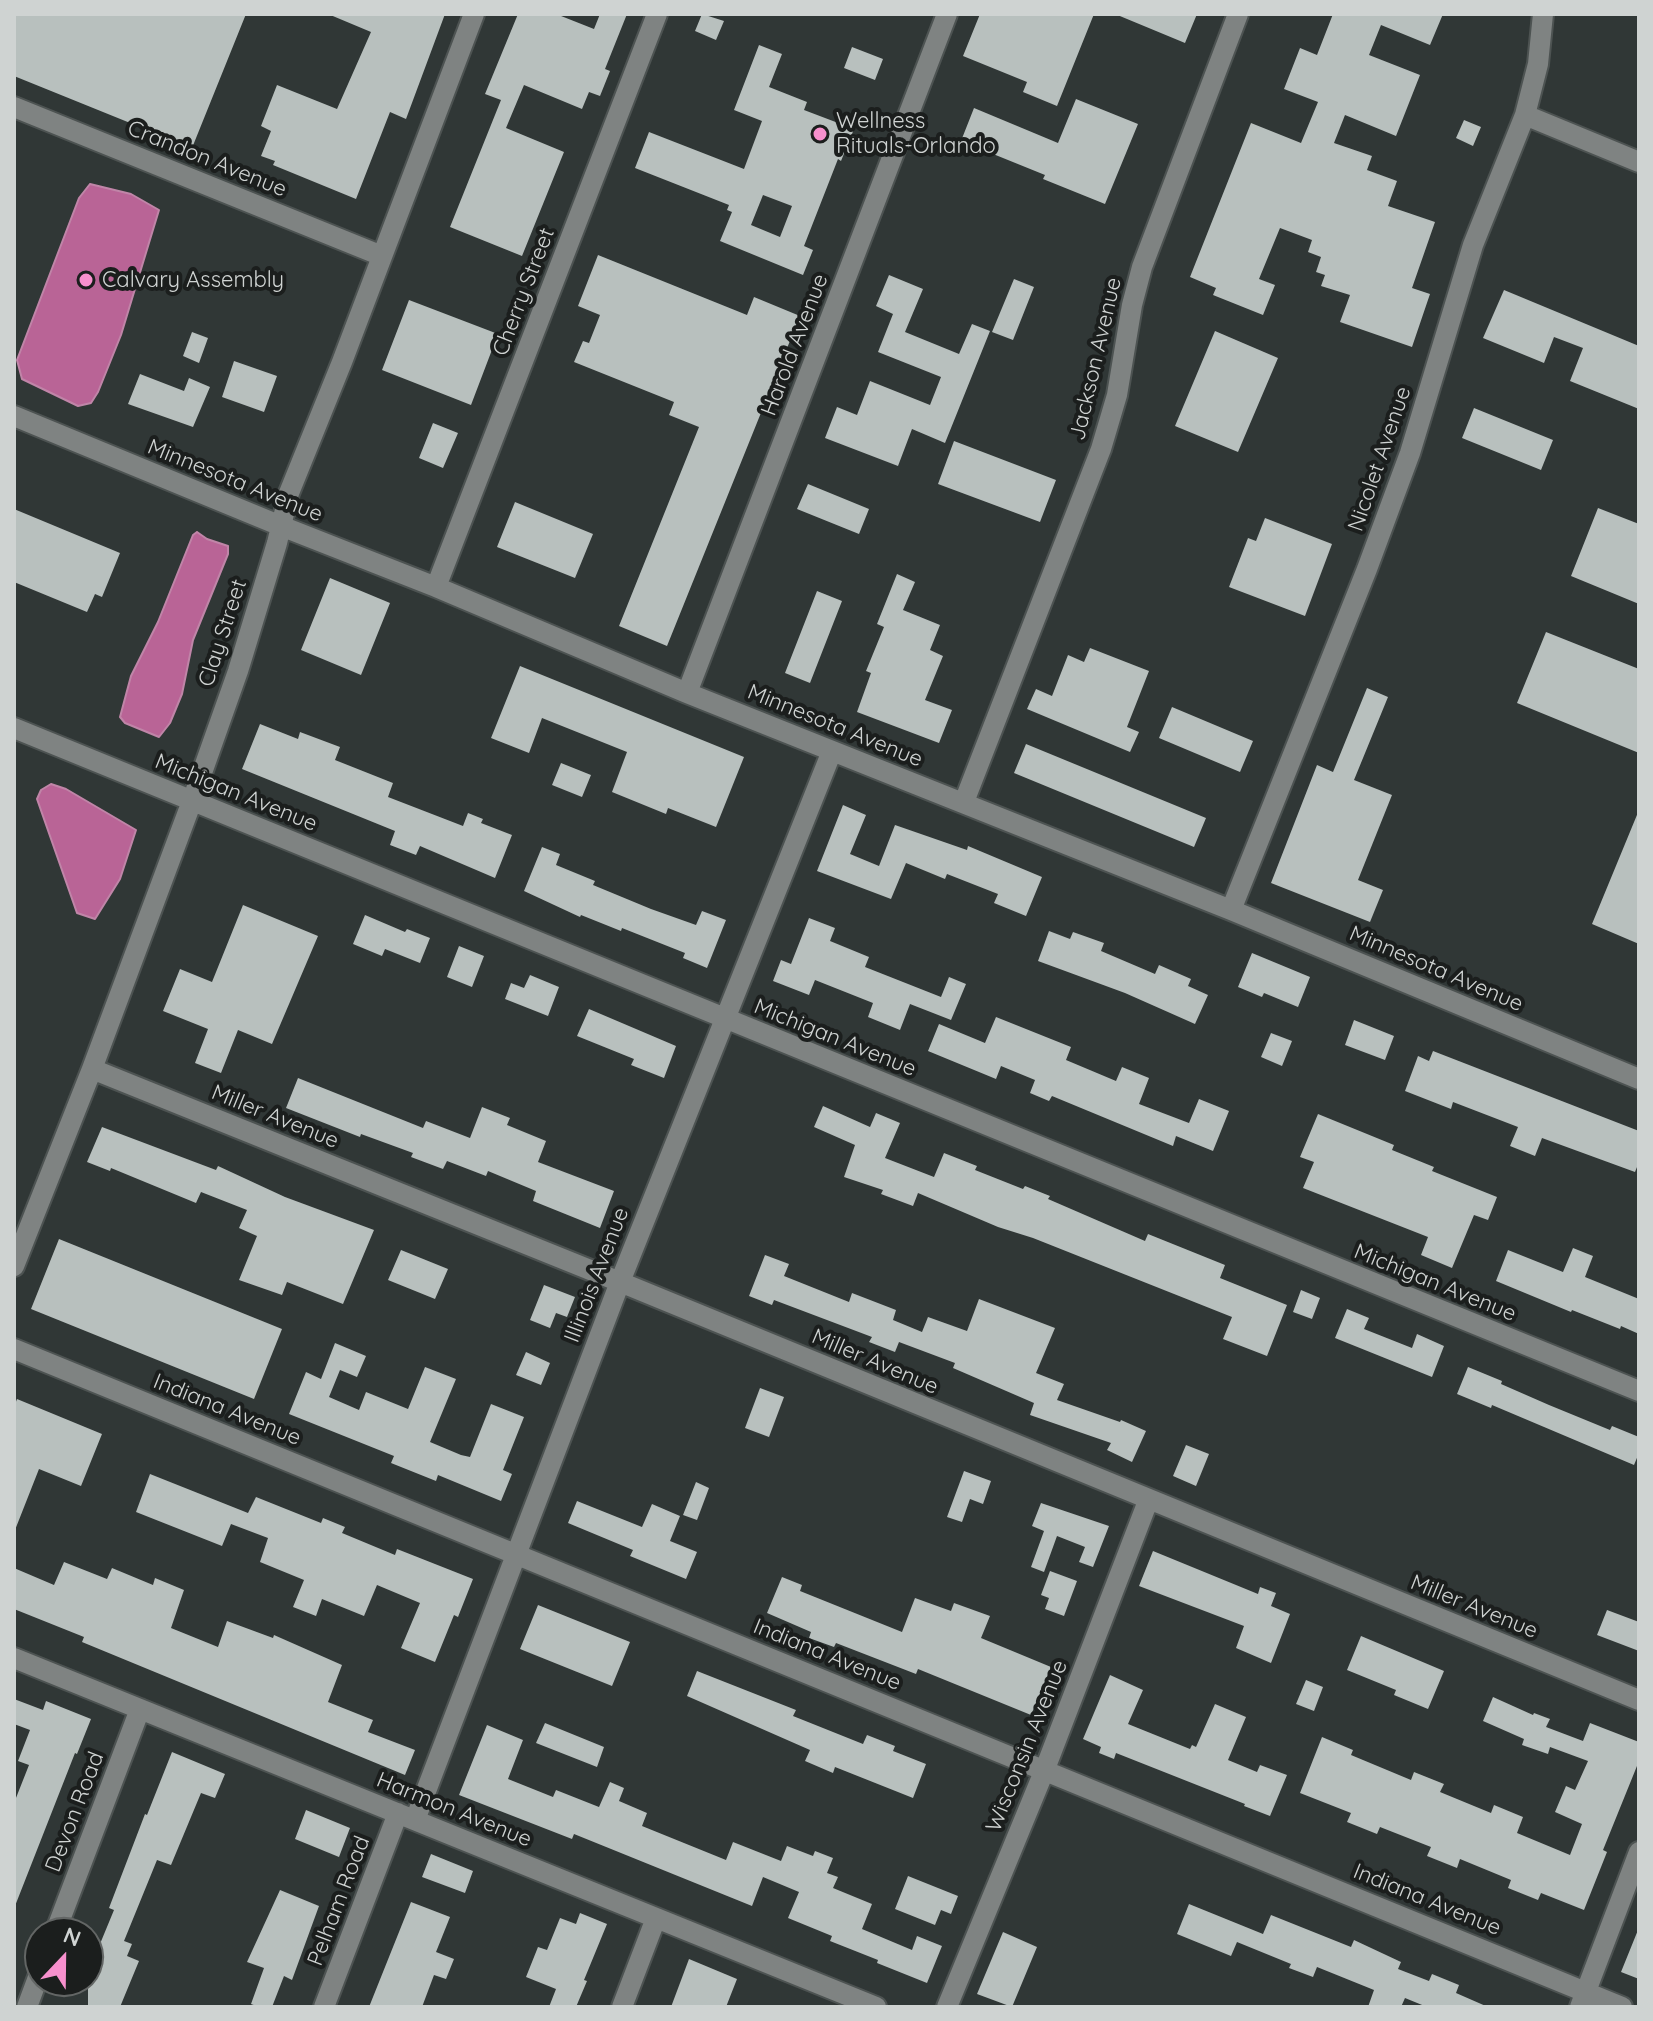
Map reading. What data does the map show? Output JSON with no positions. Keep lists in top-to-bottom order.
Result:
{
  "streets": {
    "street": [
      "Crandon Avenue",
      "Cherry Street",
      "Harold Avenue",
      "Jackson Avenue",
      "Nicolet Avenue",
      "Minnesota Avenue",
      "Clay Street",
      "Michigan Avenue",
      "Miller Avenue",
      "Illinois Avenue",
      "Indiana Avenue",
      "Wisconsin Avenue",
      "Harmon Avenue",
      "Devon Road",
      "Pelham Road"
    ]
  },
  "crossings": [
    ["Crandon Avenue", "Clay Street"],
    ["Cherry Street", "Minnesota Avenue"],
    ["Harold Avenue", "Minnesota Avenue"],
    ["Jackson Avenue", "Minnesota Avenue"],
    ["Nicolet Avenue", "Minnesota Avenue"],
    ["Minnesota Avenue", "Clay Street"],
    ["Minnesota Avenue", "Illinois Avenue"],
    ["Clay Street", "Michigan Avenue"],
    ["Clay Street", "Miller Avenue"],
    ["Michigan Avenue", "Illinois Avenue"],
    ["Miller Avenue", "Illinois Avenue"],
    ["Miller Avenue", "Wisconsin Avenue"],
    ["Illinois Avenue", "Indiana Avenue"],
    ["Illinois Avenue", "Harmon Avenue"],
    ["Illinois Avenue", "Pelham Road"],
    ["Indiana Avenue", "Wisconsin Avenue"],
    ["Harmon Avenue", "Devon Road"],
    ["Harmon Avenue", "Pelham Road"]
  ],
  "places": ["Wellness Rituals-Orlando", "Calvary Assembly"],
  "north": "top"
}
